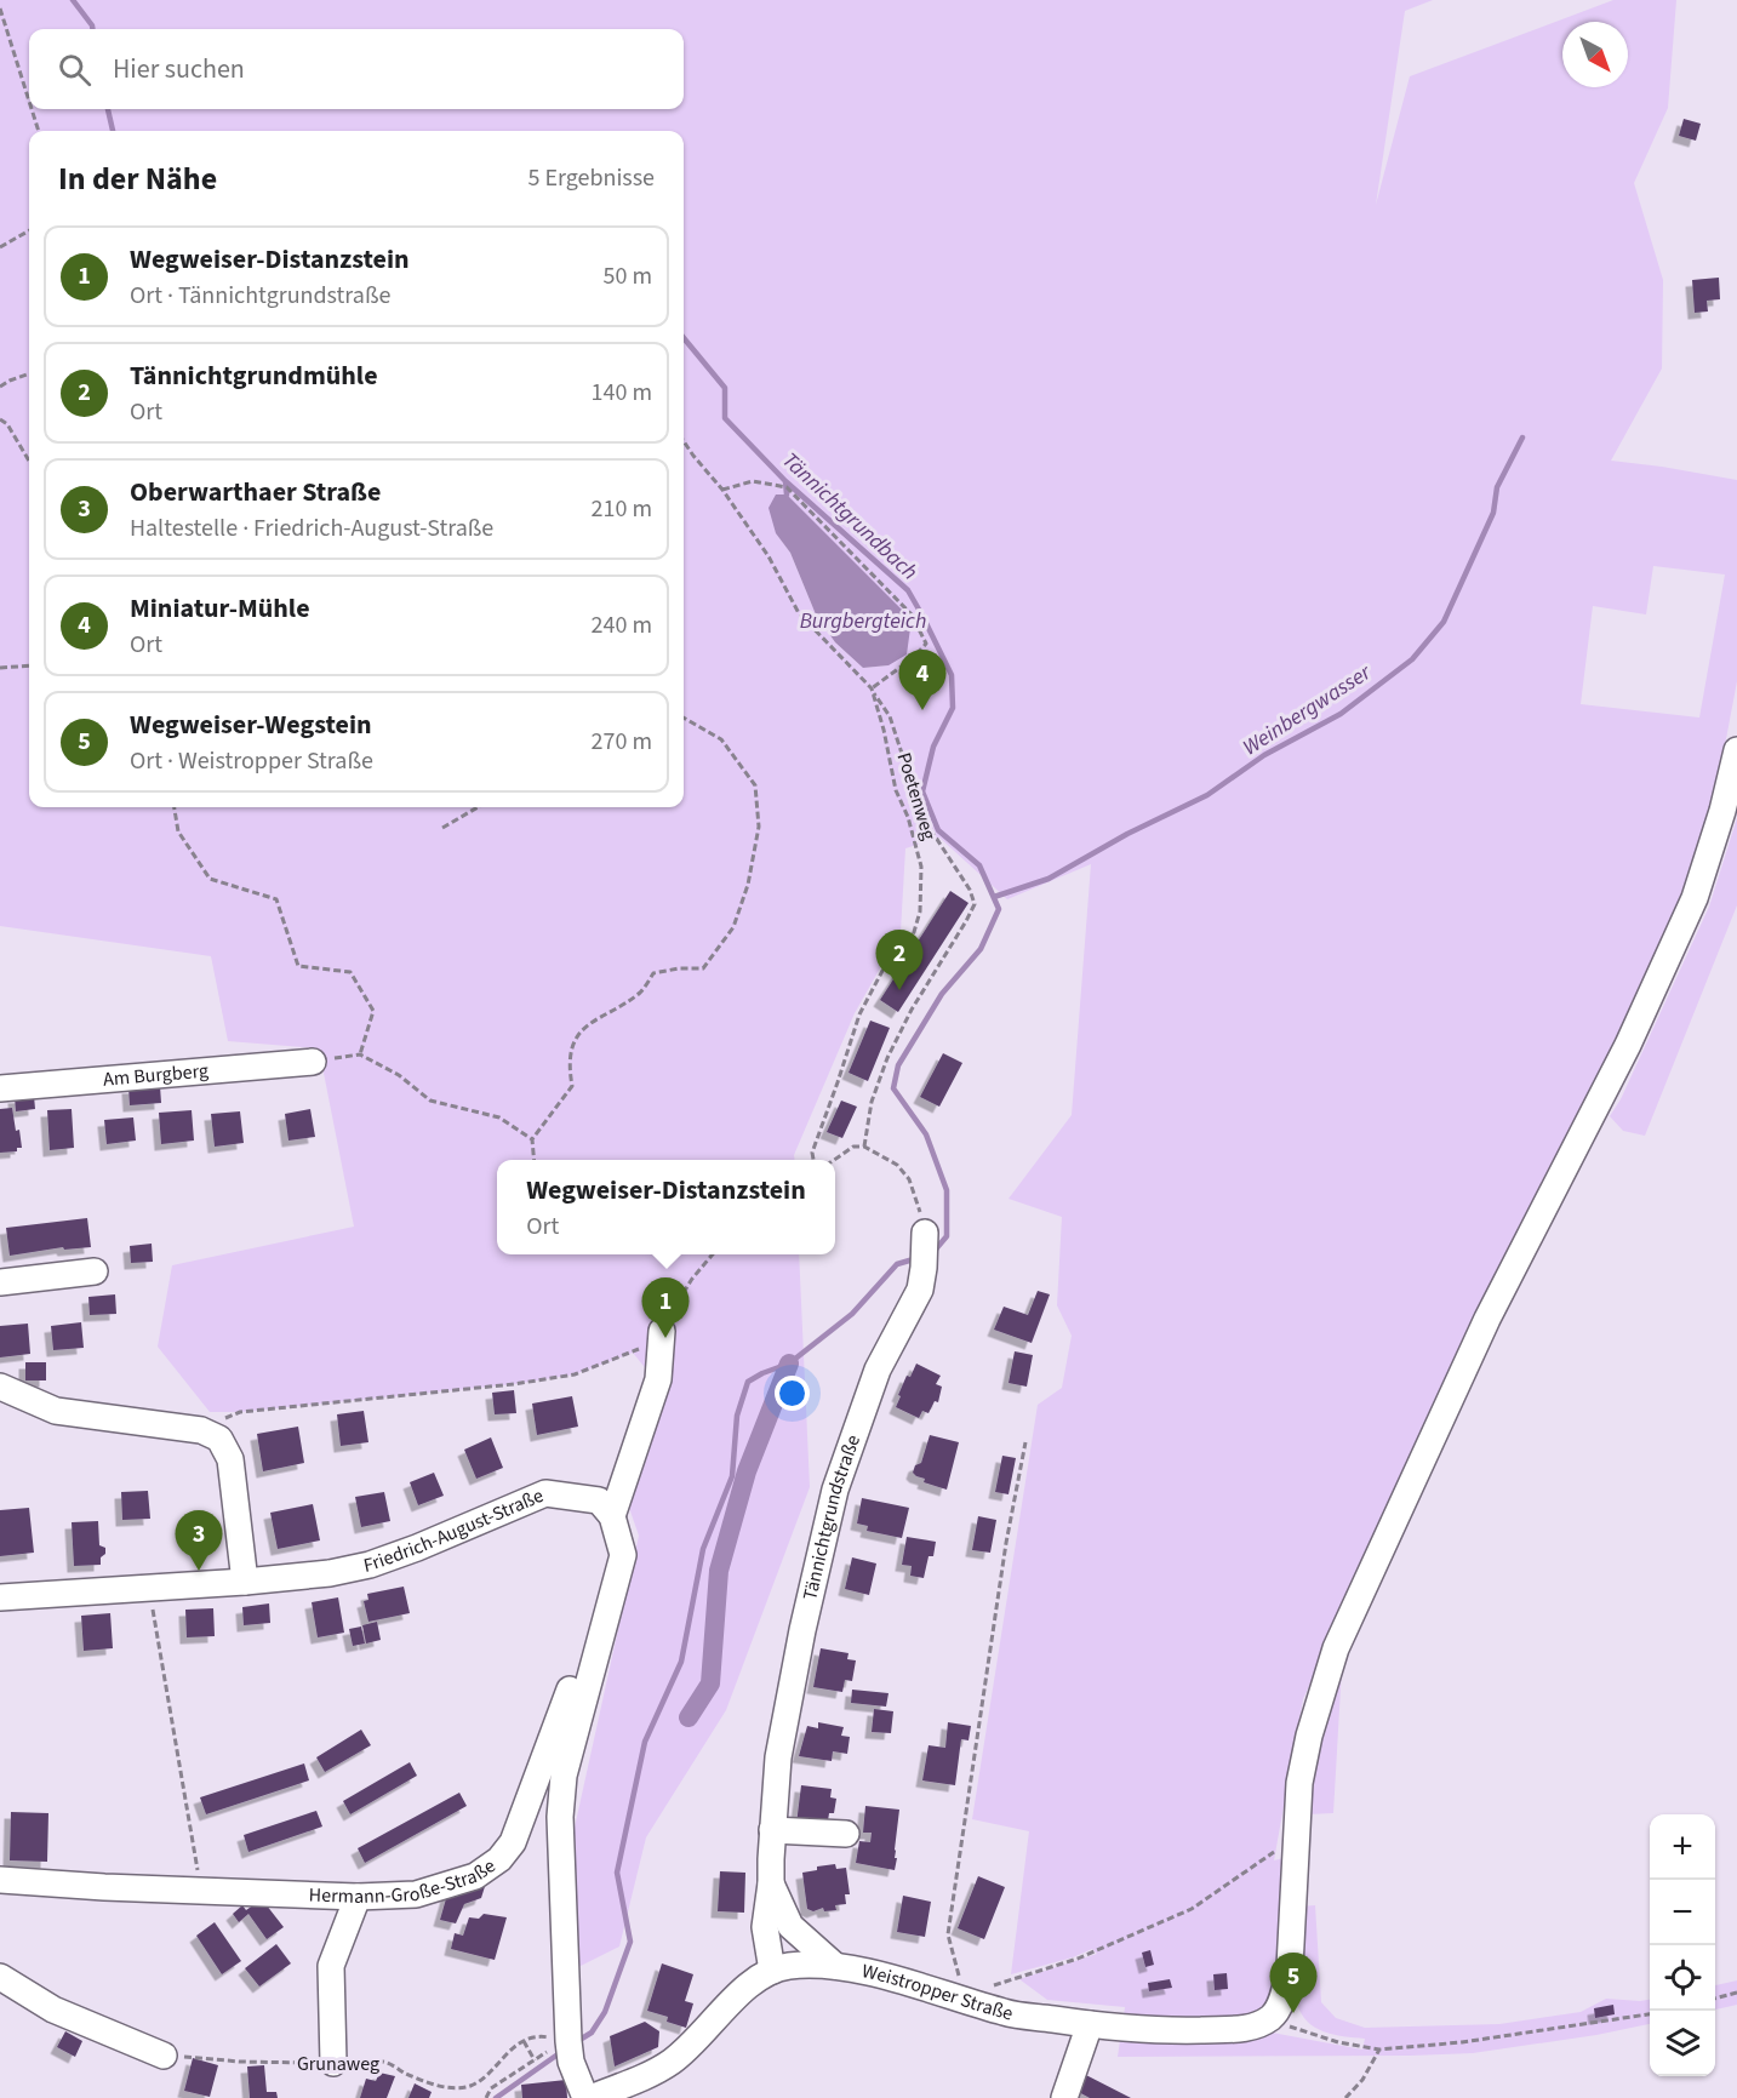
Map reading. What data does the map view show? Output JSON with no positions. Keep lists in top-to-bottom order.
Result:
{
  "streets": {
    "street": [
      "Am Burgberg",
      "Tännichtgrundstraße",
      "Friedrich-August-Straße",
      "Hermann-Große-Straße",
      "Weistropper Straße"
    ],
    "path": ["Poetenweg", "Grunaweg"]
  },
  "crossings": [
    ["Tännichtgrundstraße", "Weistropper Straße"]
  ],
  "water": ["Tännichtgrundbach", "Burgbergteich", "Weinbergwasser"],
  "north": "bottom right",
  "page": {
    "search": "Hier suchen",
    "heading": ["In der Nähe", "5 Ergebnisse"],
    "list": [
      {
        "mark": "1",
        "name": "Wegweiser-Distanzstein",
        "note": "Ort · Tännichtgrundstraße",
        "value": "50 m"
      },
      {
        "mark": "2",
        "name": "Tännichtgrundmühle",
        "note": "Ort",
        "value": "140 m"
      },
      {
        "mark": "3",
        "name": "Oberwarthaer Straße",
        "note": "Haltestelle · Friedrich-August-Straße",
        "value": "210 m"
      },
      {
        "mark": "4",
        "name": "Miniatur-Mühle",
        "note": "Ort",
        "value": "240 m"
      },
      {
        "mark": "5",
        "name": "Wegweiser-Wegstein",
        "note": "Ort · Weistropper Straße",
        "value": "270 m"
      }
    ],
    "pins": [
      "4",
      "2",
      "1",
      "3",
      "5"
    ],
    "popup": ["Wegweiser-Distanzstein", "Ort"],
    "map_buttons": ["+", "−"]
  }
}
